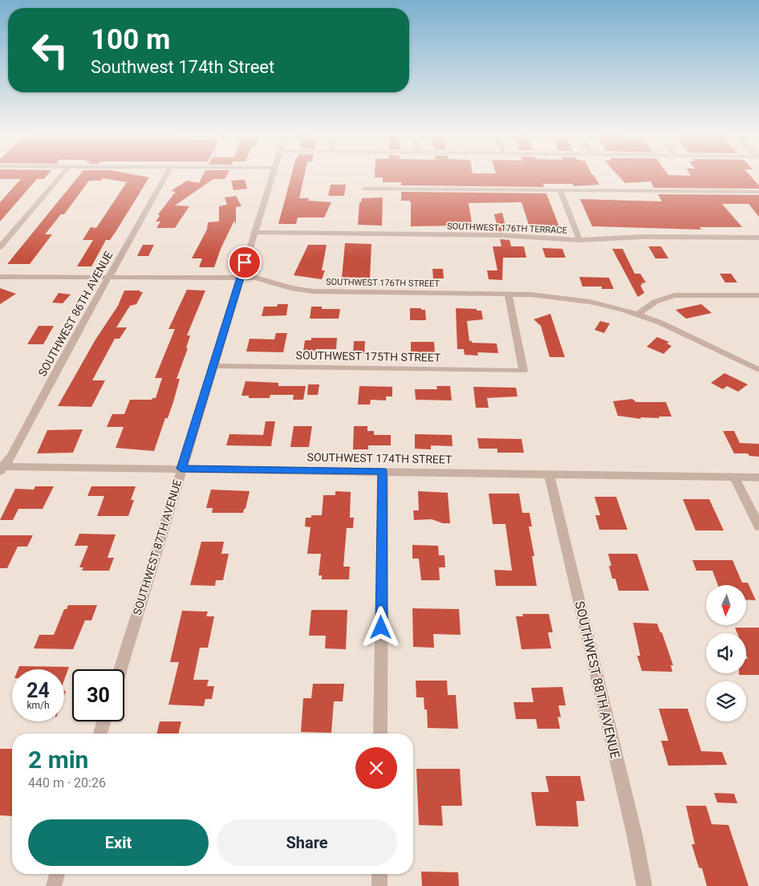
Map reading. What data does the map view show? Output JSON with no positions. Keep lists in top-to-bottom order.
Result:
{
  "streets": {
    "street": [
      "SOUTHWEST 176TH TERRACE",
      "SOUTHWEST 176TH STREET",
      "SOUTHWEST 86TH AVENUE",
      "SOUTHWEST 175TH STREET",
      "SOUTHWEST 174TH STREET",
      "SOUTHWEST 87TH AVENUE",
      "SOUTHWEST 88TH AVENUE"
    ]
  },
  "crossings": [
    ["SOUTHWEST 176TH TERRACE", "SOUTHWEST 87TH AVENUE"],
    ["SOUTHWEST 176TH STREET", "SOUTHWEST 86TH AVENUE"],
    ["SOUTHWEST 176TH STREET", "SOUTHWEST 175TH STREET"],
    ["SOUTHWEST 176TH STREET", "SOUTHWEST 87TH AVENUE"],
    ["SOUTHWEST 86TH AVENUE", "SOUTHWEST 174TH STREET"],
    ["SOUTHWEST 175TH STREET", "SOUTHWEST 87TH AVENUE"],
    ["SOUTHWEST 174TH STREET", "SOUTHWEST 87TH AVENUE"],
    ["SOUTHWEST 174TH STREET", "SOUTHWEST 88TH AVENUE"]
  ],
  "north": "bottom",
  "page": {
    "turn": ["100 m", "Southwest 174th Street"],
    "speed": "24 km/h",
    "limit": "30",
    "heading": ["2 min", "440 m · 20:26"],
    "buttons": ["Exit", "Share"]
  }
}
